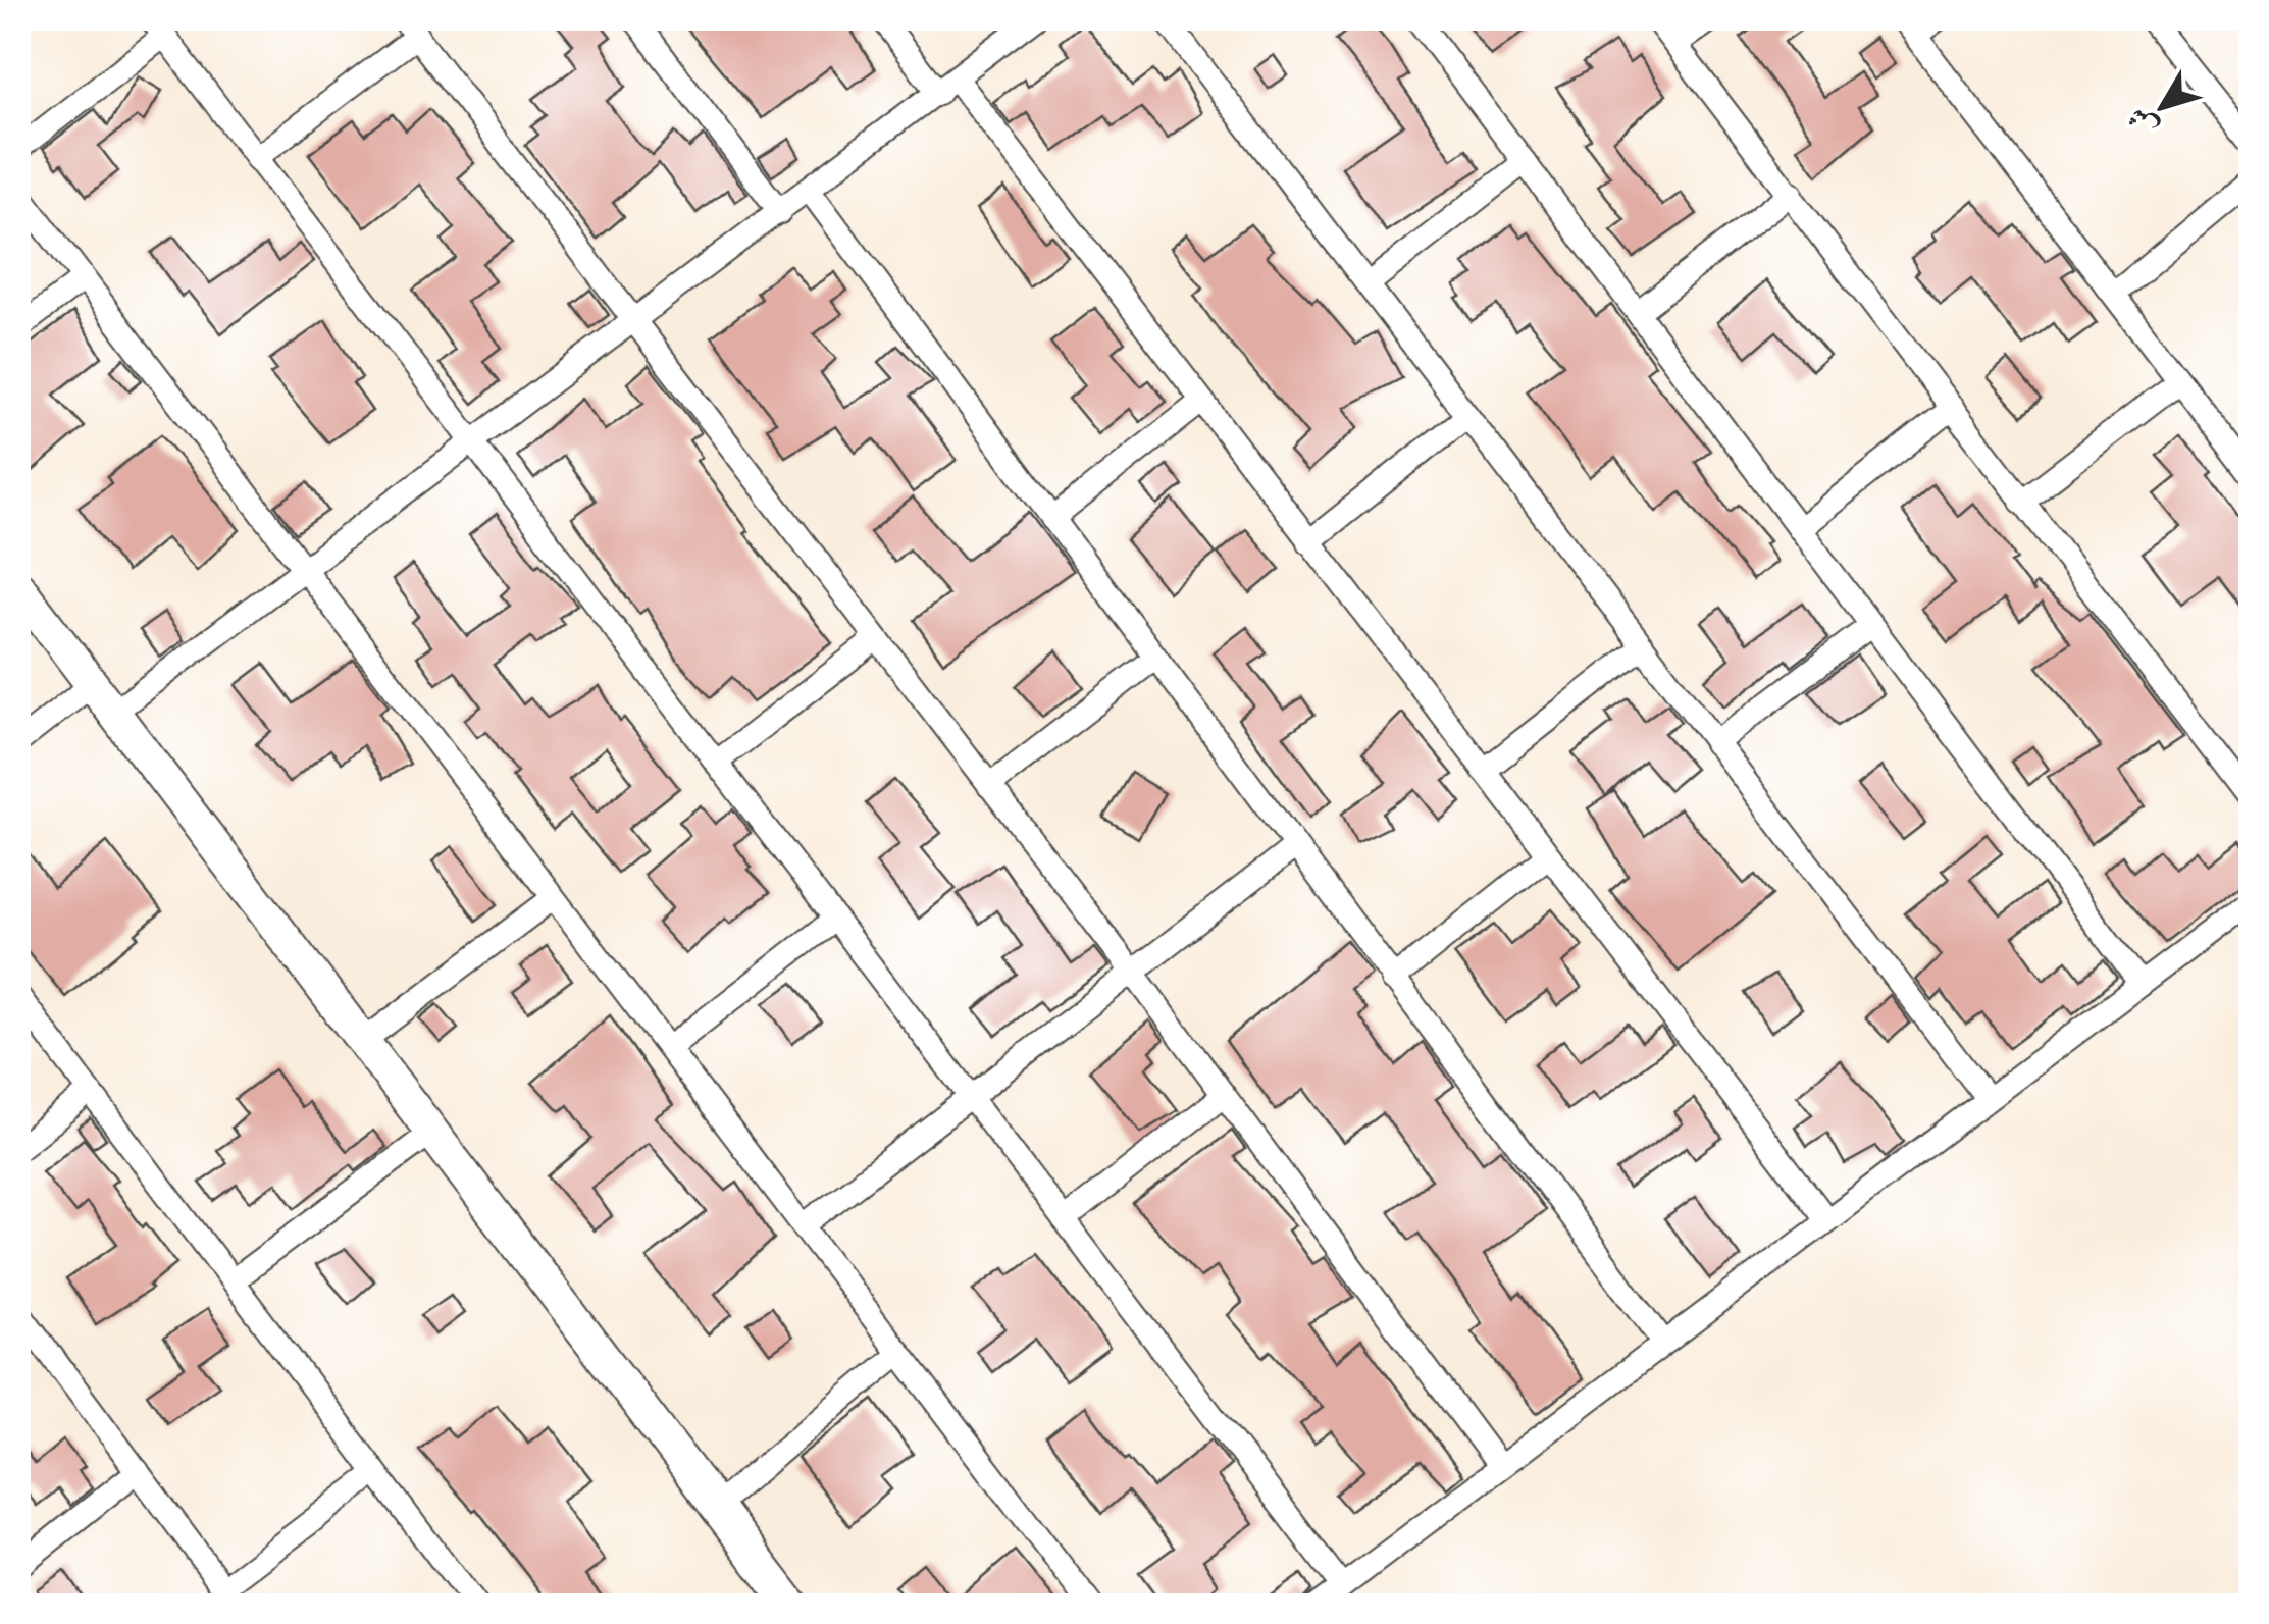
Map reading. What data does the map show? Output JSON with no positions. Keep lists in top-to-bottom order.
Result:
{
  "north": "bottom left"
}
